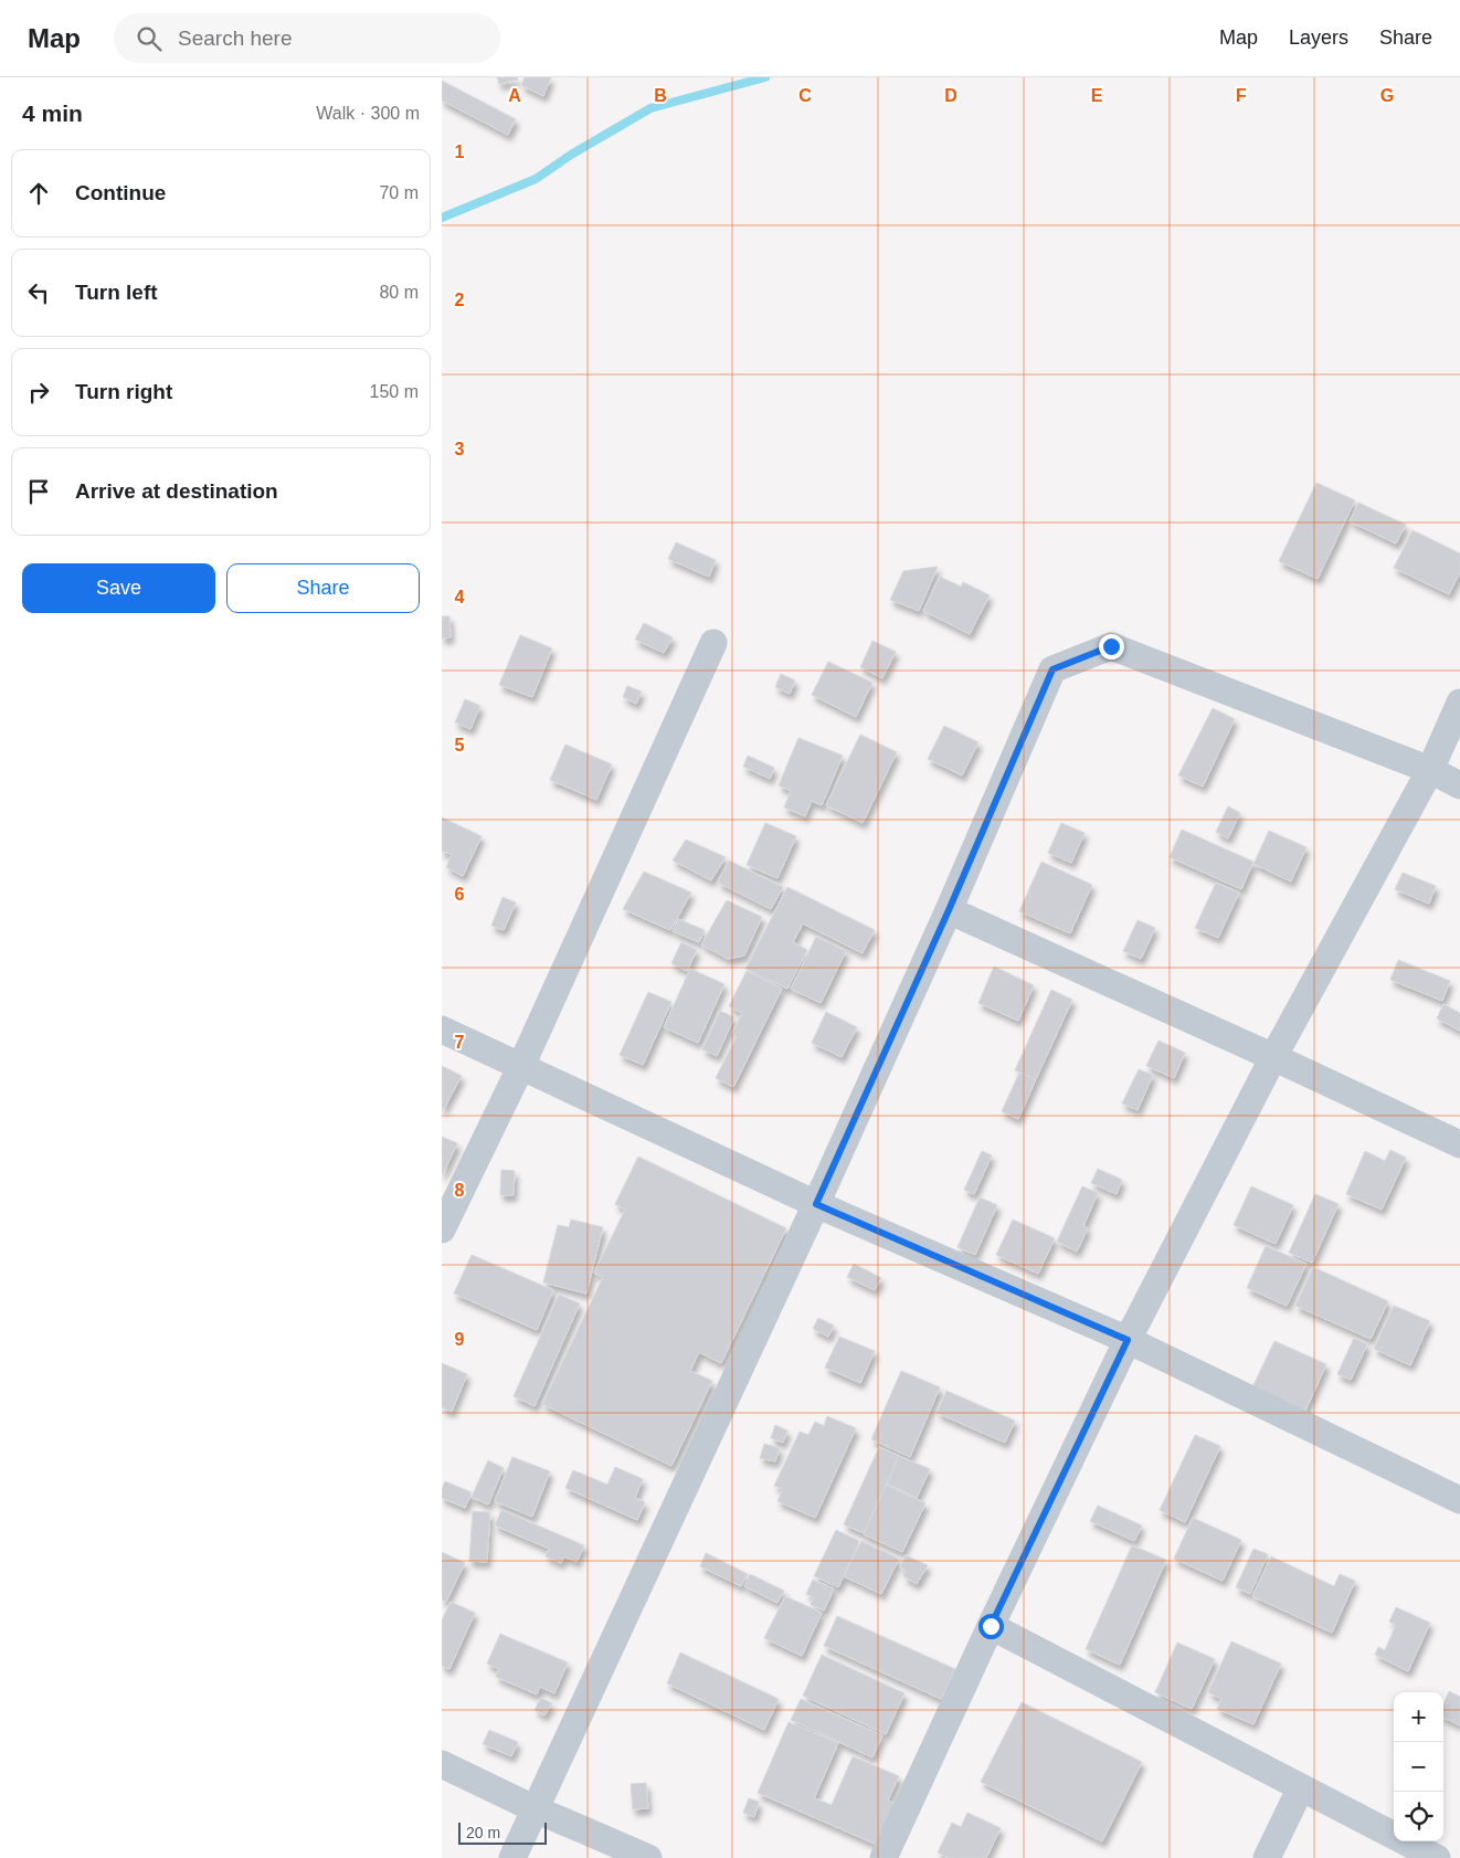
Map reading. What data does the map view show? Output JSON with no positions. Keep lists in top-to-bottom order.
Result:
{
  "scale_bar": "20 m",
  "page": {
    "header": "Map",
    "search": "Search here",
    "nav": ["Map", "Layers", "Share"],
    "heading": ["4 min", "Walk · 300 m"],
    "list": [
      ["Continue", "70 m"],
      ["Turn left", "80 m"],
      ["Turn right", "150 m"],
      "Arrive at destination"
    ],
    "buttons": ["Save", "Share"],
    "map_buttons": ["+", "−"],
    "scale": "20 m"
  },
  "grid": {
    "columns": [
      "A",
      "B",
      "C",
      "D",
      "E",
      "F",
      "G"
    ],
    "rows": [
      "1",
      "2",
      "3",
      "4",
      "5",
      "6",
      "7",
      "8",
      "9"
    ]
  }
}
